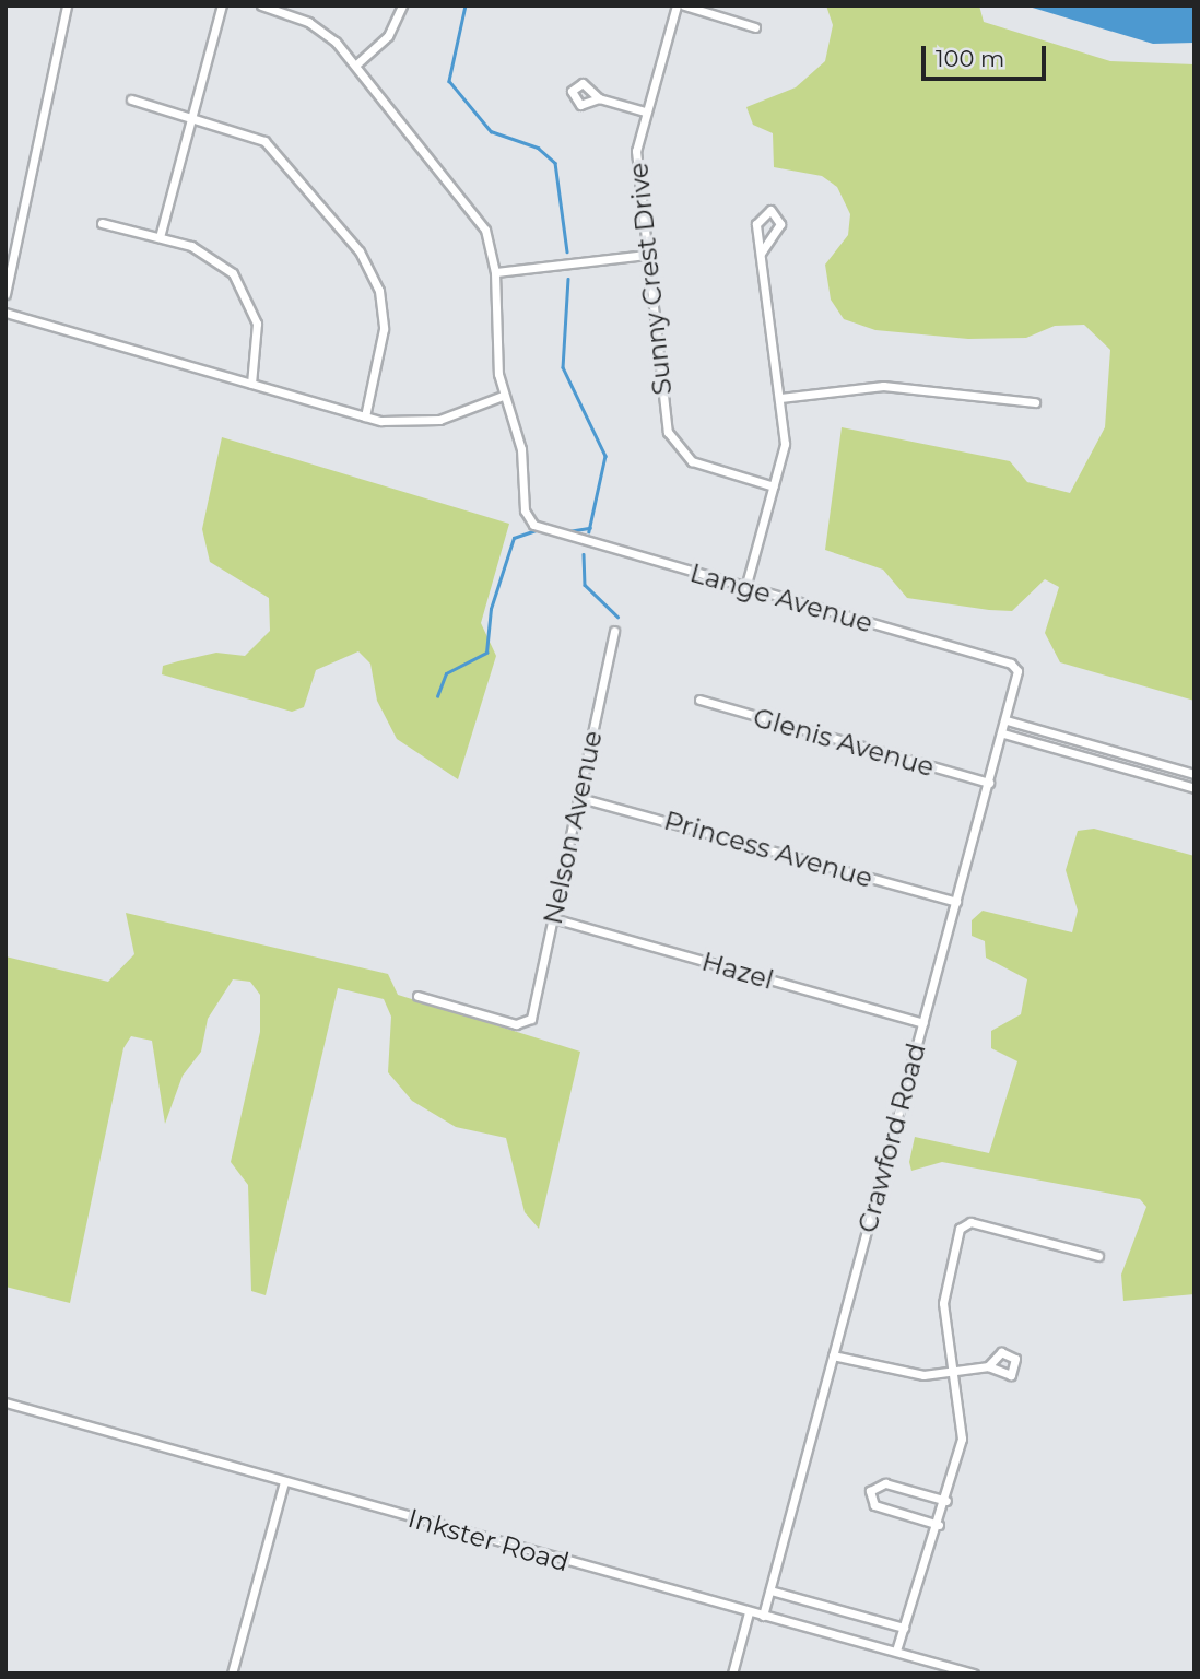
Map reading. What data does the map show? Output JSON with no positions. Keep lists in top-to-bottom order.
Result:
{
  "streets": {
    "street": [
      "Sunny Crest Drive",
      "Lange Avenue",
      "Glenis Avenue",
      "Nelson Avenue",
      "Princess Avenue",
      "Hazel",
      "Crawford Road",
      "Inkster Road"
    ]
  },
  "crossings": [
    ["Lange Avenue", "Crawford Road"],
    ["Glenis Avenue", "Crawford Road"],
    ["Nelson Avenue", "Princess Avenue"],
    ["Nelson Avenue", "Hazel"],
    ["Princess Avenue", "Crawford Road"],
    ["Hazel", "Crawford Road"],
    ["Crawford Road", "Inkster Road"]
  ],
  "scale_bar": "100 m"
}
